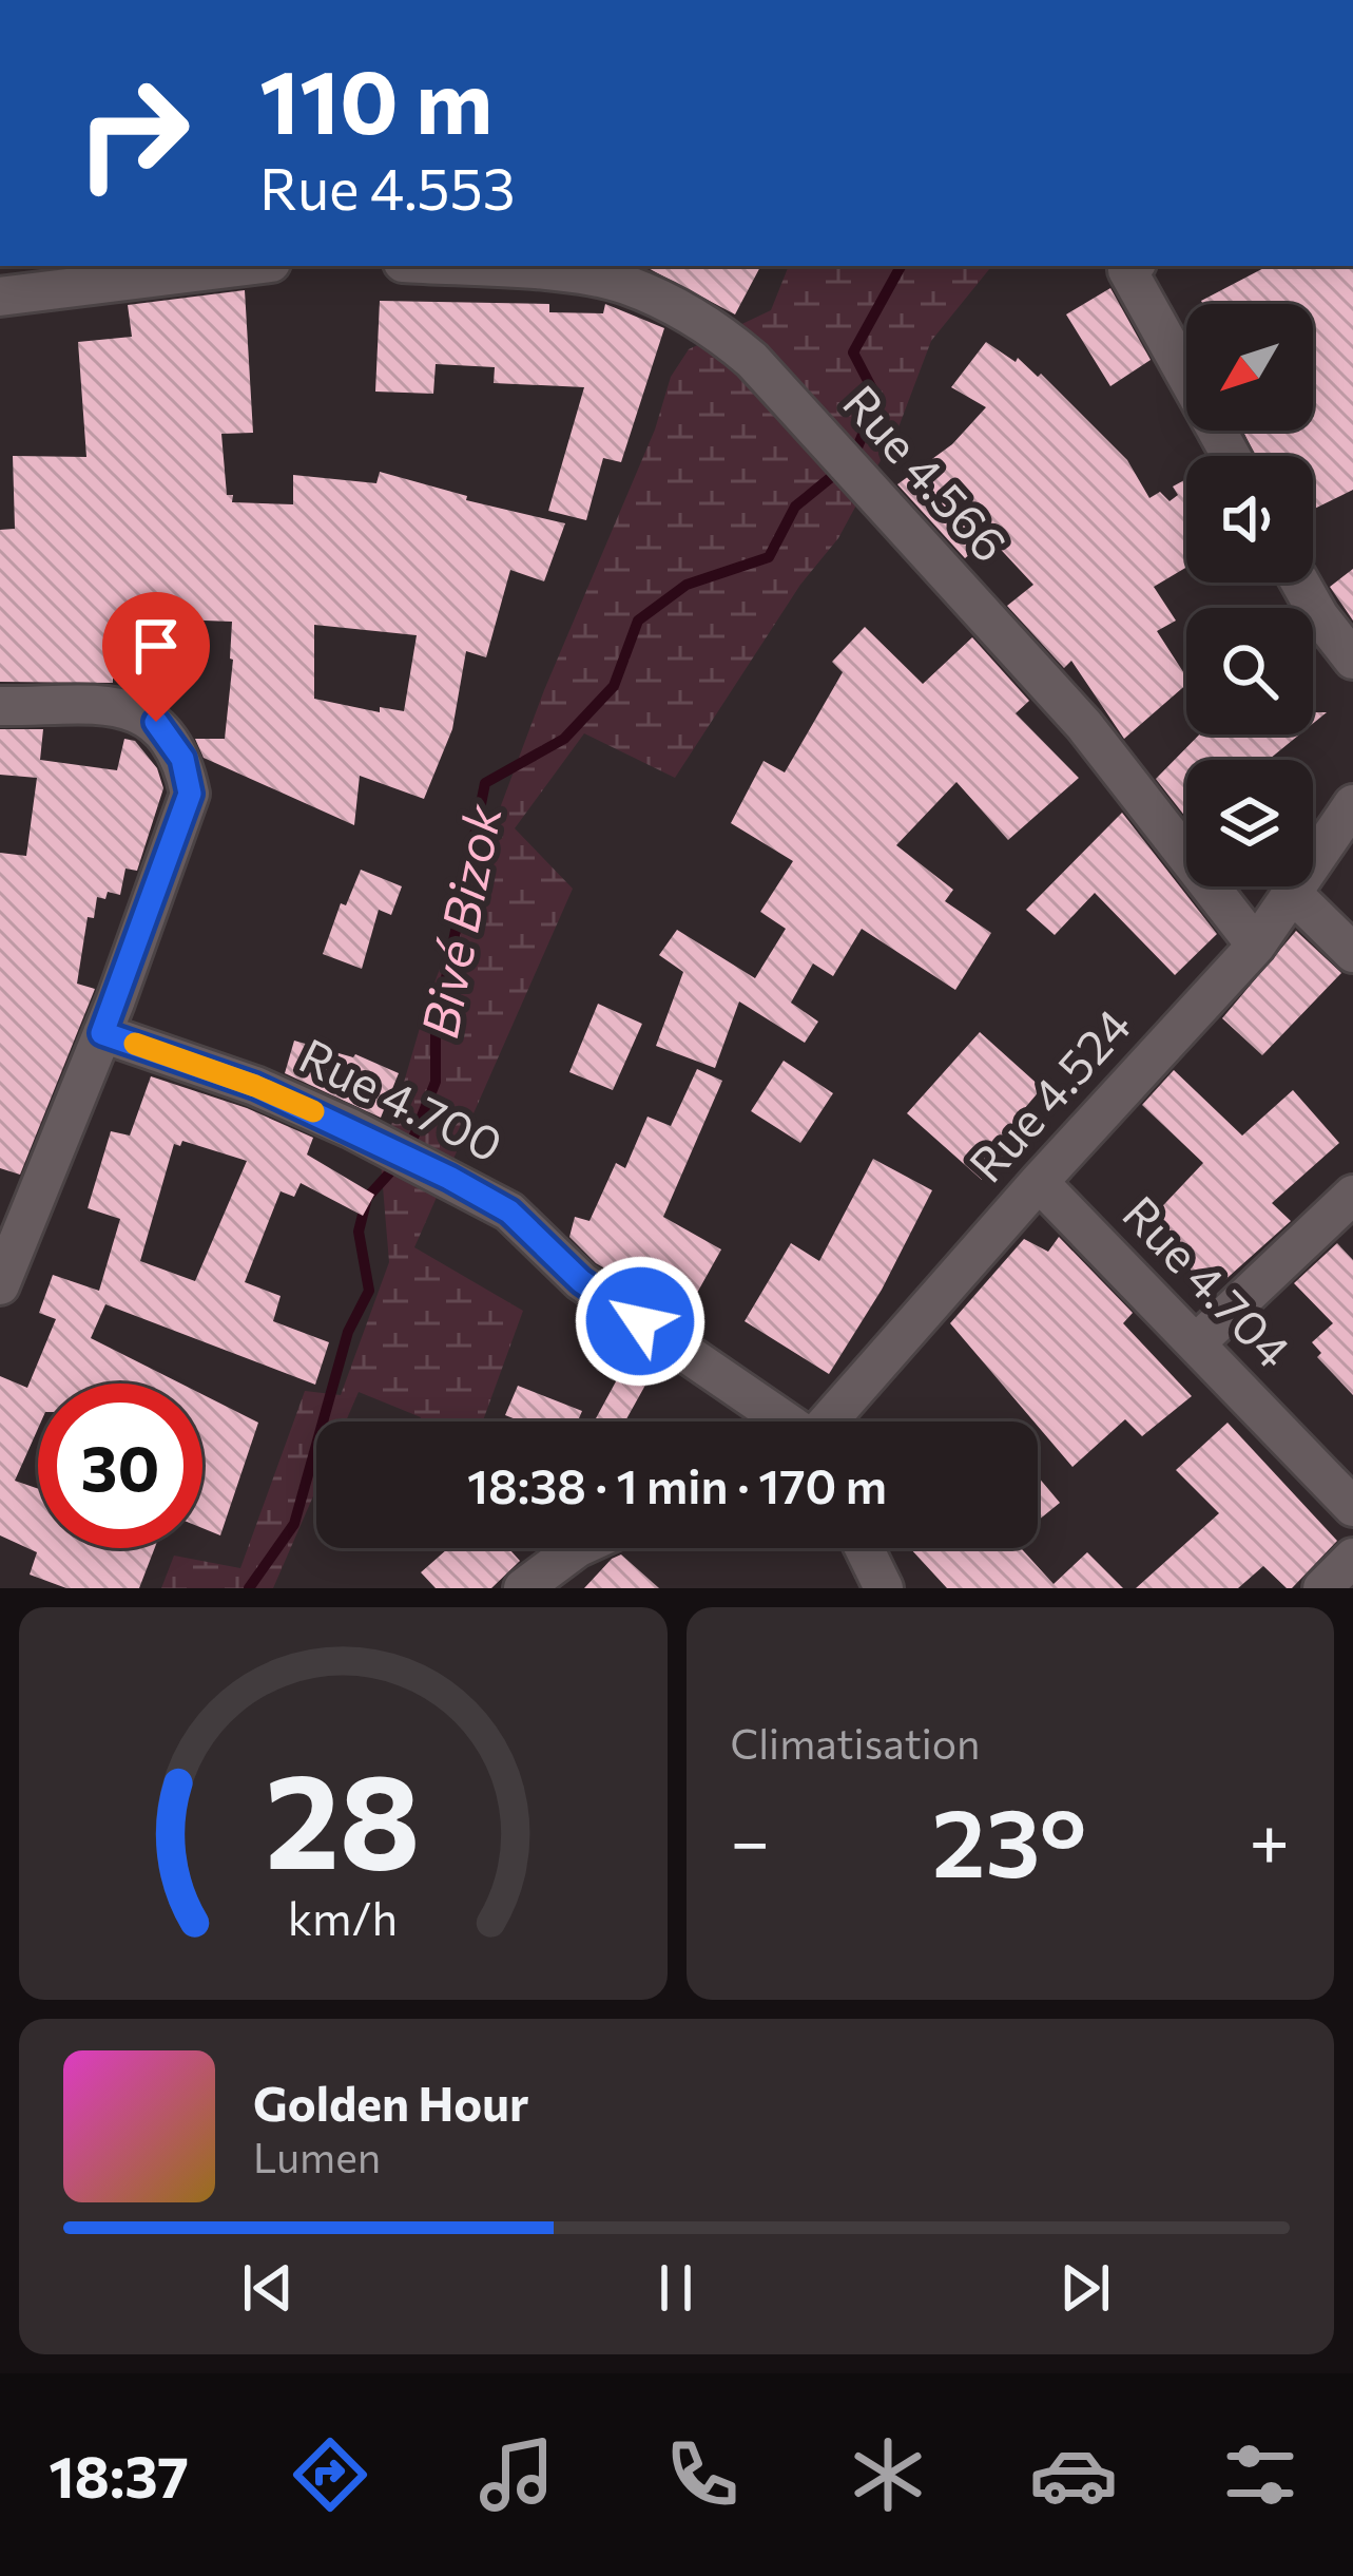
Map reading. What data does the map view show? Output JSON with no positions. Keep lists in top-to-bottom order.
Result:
{
  "streets": {
    "street": [
      "Rue 4.566",
      "Rue 4.524",
      "Rue 4.700",
      "Rue 4.704"
    ]
  },
  "crossings": [
    ["Rue 4.566", "Rue 4.524"],
    ["Rue 4.524", "Rue 4.704"]
  ],
  "water": ["Bivé Bizok"],
  "north": "bottom left",
  "page": {
    "turn": ["110 m", "Rue 4.553"],
    "limit": "30",
    "trip": "18:38 · 1 min · 170 m",
    "tile": "Climatisation",
    "heat": ["−", "23°", "+"],
    "song": ["Golden Hour", "Lumen"],
    "tabs": "18:37",
    "gauge": ["28", "km/h"]
  }
}
